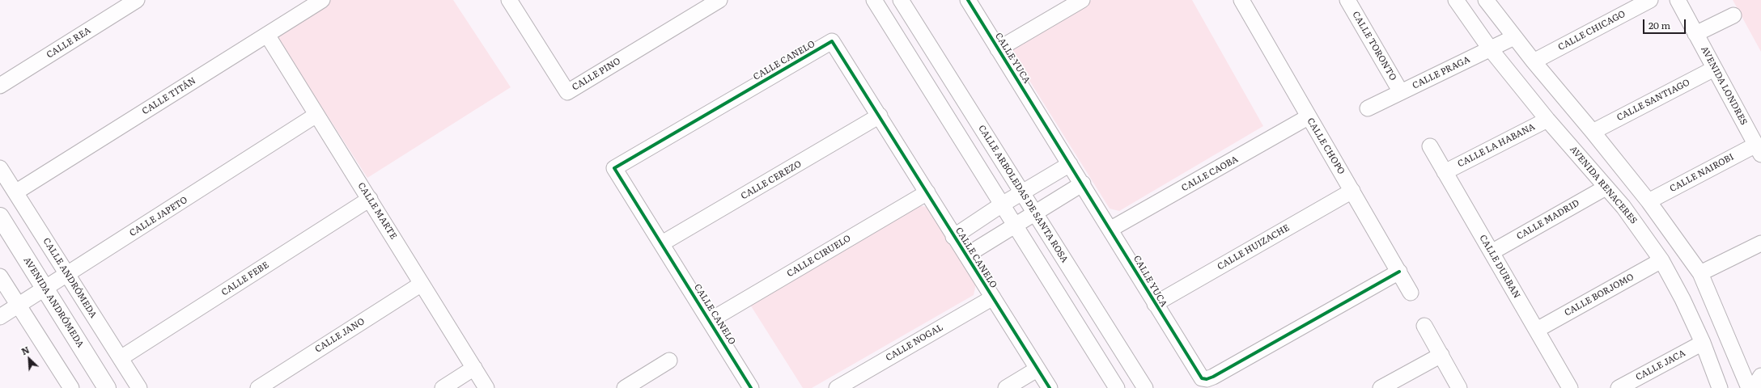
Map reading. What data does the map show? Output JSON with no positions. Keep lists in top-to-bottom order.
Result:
{
  "streets": {
    "street": [
      "CALLE CHICAGO",
      "CALLE REA",
      "CALLE TORONTO",
      "CALLE YUCA",
      "CALLE CANELO",
      "CALLE PRAGA",
      "CALLE PINO",
      "AVENIDA LONDRES",
      "CALLE TITÁN",
      "CALLE SANTIAGO",
      "CALLE LA HABANA",
      "CALLE CHOPO",
      "CALLE NAIROBI",
      "CALLE CAOBA",
      "CALLE CEREZO",
      "AVENIDA RENACERES",
      "CALLE ARBOLEDAS DE SANTA ROSA",
      "CALLE MARTE",
      "CALLE JAPETO",
      "CALLE MADRID",
      "CALLE HUIZACHE",
      "CALLE CIRUELO",
      "CALLE DURBAN",
      "CALLE ANDRÓMEDA",
      "CALLE FEBE",
      "CALLE BORJOMO",
      "AVENIDA ANDRÓMEDA",
      "CALLE JANO",
      "CALLE NOGAL",
      "CALLE JACA"
    ]
  },
  "crossings": [
    ["CALLE TORONTO", "CALLE PRAGA"],
    ["CALLE YUCA", "CALLE CHOPO"],
    ["CALLE YUCA", "CALLE CAOBA"],
    ["CALLE YUCA", "CALLE HUIZACHE"],
    ["CALLE CANELO", "CALLE CEREZO"],
    ["CALLE CANELO", "CALLE CIRUELO"],
    ["CALLE CANELO", "CALLE NOGAL"],
    ["CALLE PRAGA", "AVENIDA RENACERES"],
    ["AVENIDA LONDRES", "CALLE SANTIAGO"],
    ["AVENIDA LONDRES", "CALLE NAIROBI"],
    ["CALLE TITÁN", "CALLE MARTE"],
    ["CALLE TITÁN", "CALLE ANDRÓMEDA"],
    ["CALLE LA HABANA", "AVENIDA RENACERES"],
    ["CALLE LA HABANA", "CALLE DURBAN"],
    ["CALLE CHOPO", "CALLE CAOBA"],
    ["CALLE CHOPO", "CALLE HUIZACHE"],
    ["AVENIDA RENACERES", "CALLE MADRID"],
    ["AVENIDA RENACERES", "CALLE BORJOMO"],
    ["AVENIDA RENACERES", "CALLE JACA"],
    ["CALLE MARTE", "CALLE JAPETO"],
    ["CALLE MARTE", "CALLE FEBE"],
    ["CALLE MARTE", "CALLE JANO"],
    ["CALLE JAPETO", "CALLE ANDRÓMEDA"],
    ["CALLE JAPETO", "AVENIDA ANDRÓMEDA"],
    ["CALLE MADRID", "CALLE DURBAN"],
    ["CALLE DURBAN", "CALLE BORJOMO"],
    ["CALLE ANDRÓMEDA", "CALLE FEBE"]
  ],
  "scale_bar": "20 m",
  "north": "top left"
}
